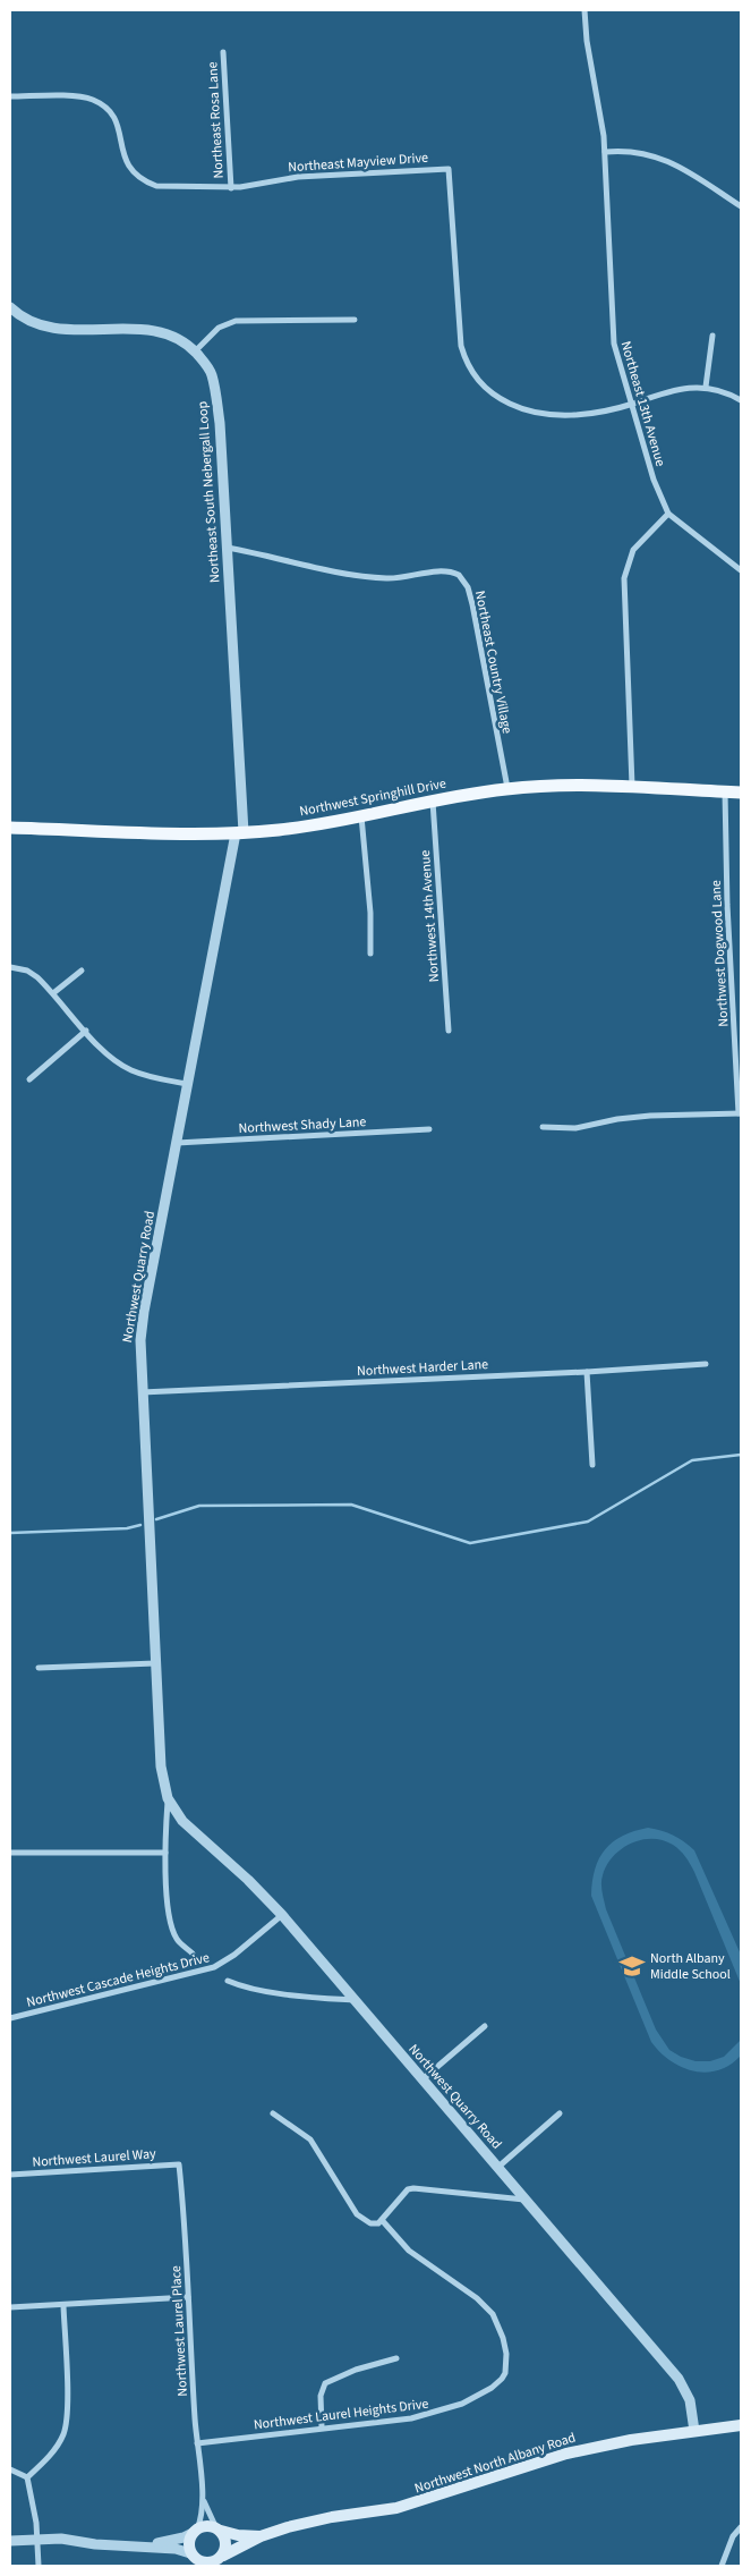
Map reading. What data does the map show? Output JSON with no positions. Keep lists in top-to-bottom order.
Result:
{
  "streets": {
    "main road": ["Northwest Springhill Drive", "Northwest North Albany Road"],
    "street": [
      "Northeast Rosa Lane",
      "Northeast Mayview Drive",
      "Northeast 13th Avenue",
      "Northeast South Nebergall Loop",
      "Northeast Country Village",
      "Northwest 14th Avenue",
      "Northwest Dogwood Lane",
      "Northwest Shady Lane",
      "Northwest Quarry Road",
      "Northwest Harder Lane",
      "Northwest Cascade Heights Drive",
      "Northwest Laurel Way",
      "Northwest Laurel Place",
      "Northwest Laurel Heights Drive"
    ]
  },
  "crossings": [
    ["Northeast Rosa Lane", "Northeast Mayview Drive"],
    ["Northeast Mayview Drive", "Northeast 13th Avenue"],
    ["Northeast South Nebergall Loop", "Northeast Country Village"],
    ["Northeast South Nebergall Loop", "Northwest Springhill Drive"],
    ["Northeast South Nebergall Loop", "Northwest Quarry Road"],
    ["Northeast Country Village", "Northwest Springhill Drive"],
    ["Northwest Springhill Drive", "Northwest 14th Avenue"],
    ["Northwest Springhill Drive", "Northwest Dogwood Lane"],
    ["Northwest Springhill Drive", "Northwest Quarry Road"],
    ["Northwest Shady Lane", "Northwest Quarry Road"],
    ["Northwest Quarry Road", "Northwest Harder Lane"],
    ["Northwest Quarry Road", "Northwest Cascade Heights Drive"],
    ["Northwest Quarry Road", "Northwest North Albany Road"],
    ["Northwest Laurel Way", "Northwest Laurel Place"],
    ["Northwest Laurel Place", "Northwest Laurel Heights Drive"],
    ["Northwest Laurel Place", "Northwest North Albany Road"]
  ],
  "places": {
    "school or university": ["North Albany Middle School"]
  }
}
